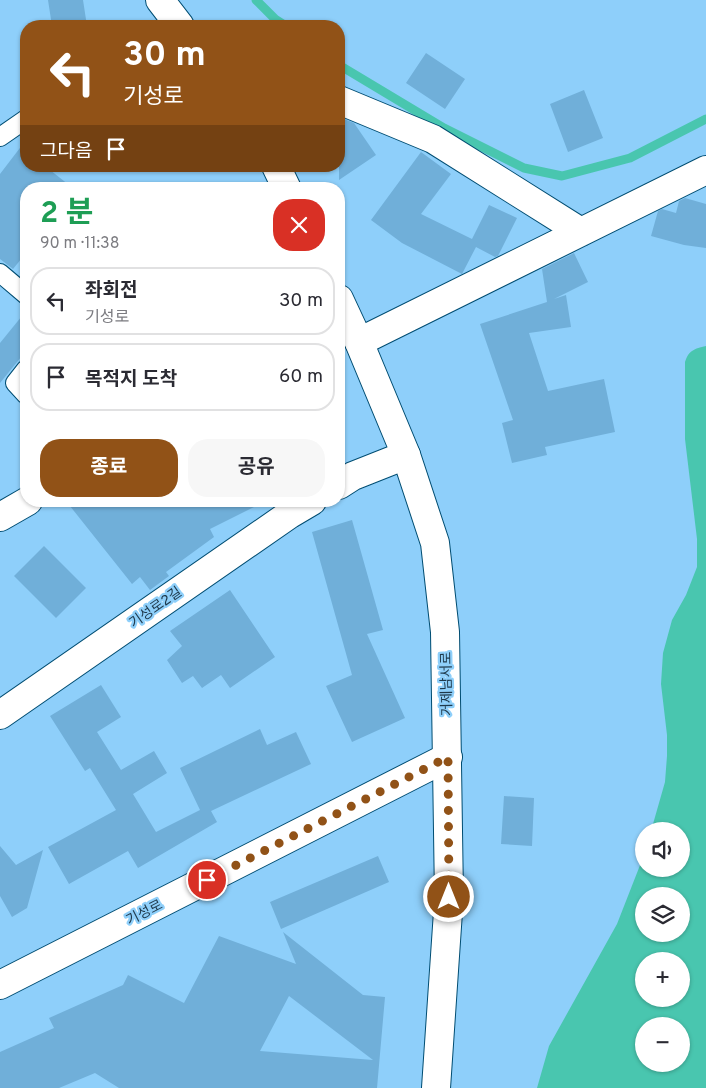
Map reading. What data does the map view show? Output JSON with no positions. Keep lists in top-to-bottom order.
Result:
{
  "streets": {
    "street": ["기성로2길", "거제남서로", "기성로"]
  },
  "crossings": [
    ["거제남서로", "기성로"]
  ],
  "page": {
    "turn": ["30 m", "기성로"],
    "then": "그다음",
    "heading": ["2 분", "90 m · 11:38"],
    "list": [
      {
        "name": "좌회전",
        "note": "기성로",
        "value": "30 m"
      },
      {
        "name": "목적지 도착",
        "value": "60 m"
      }
    ],
    "buttons": ["종료", "공유"],
    "map_buttons": ["+", "−"]
  }
}
